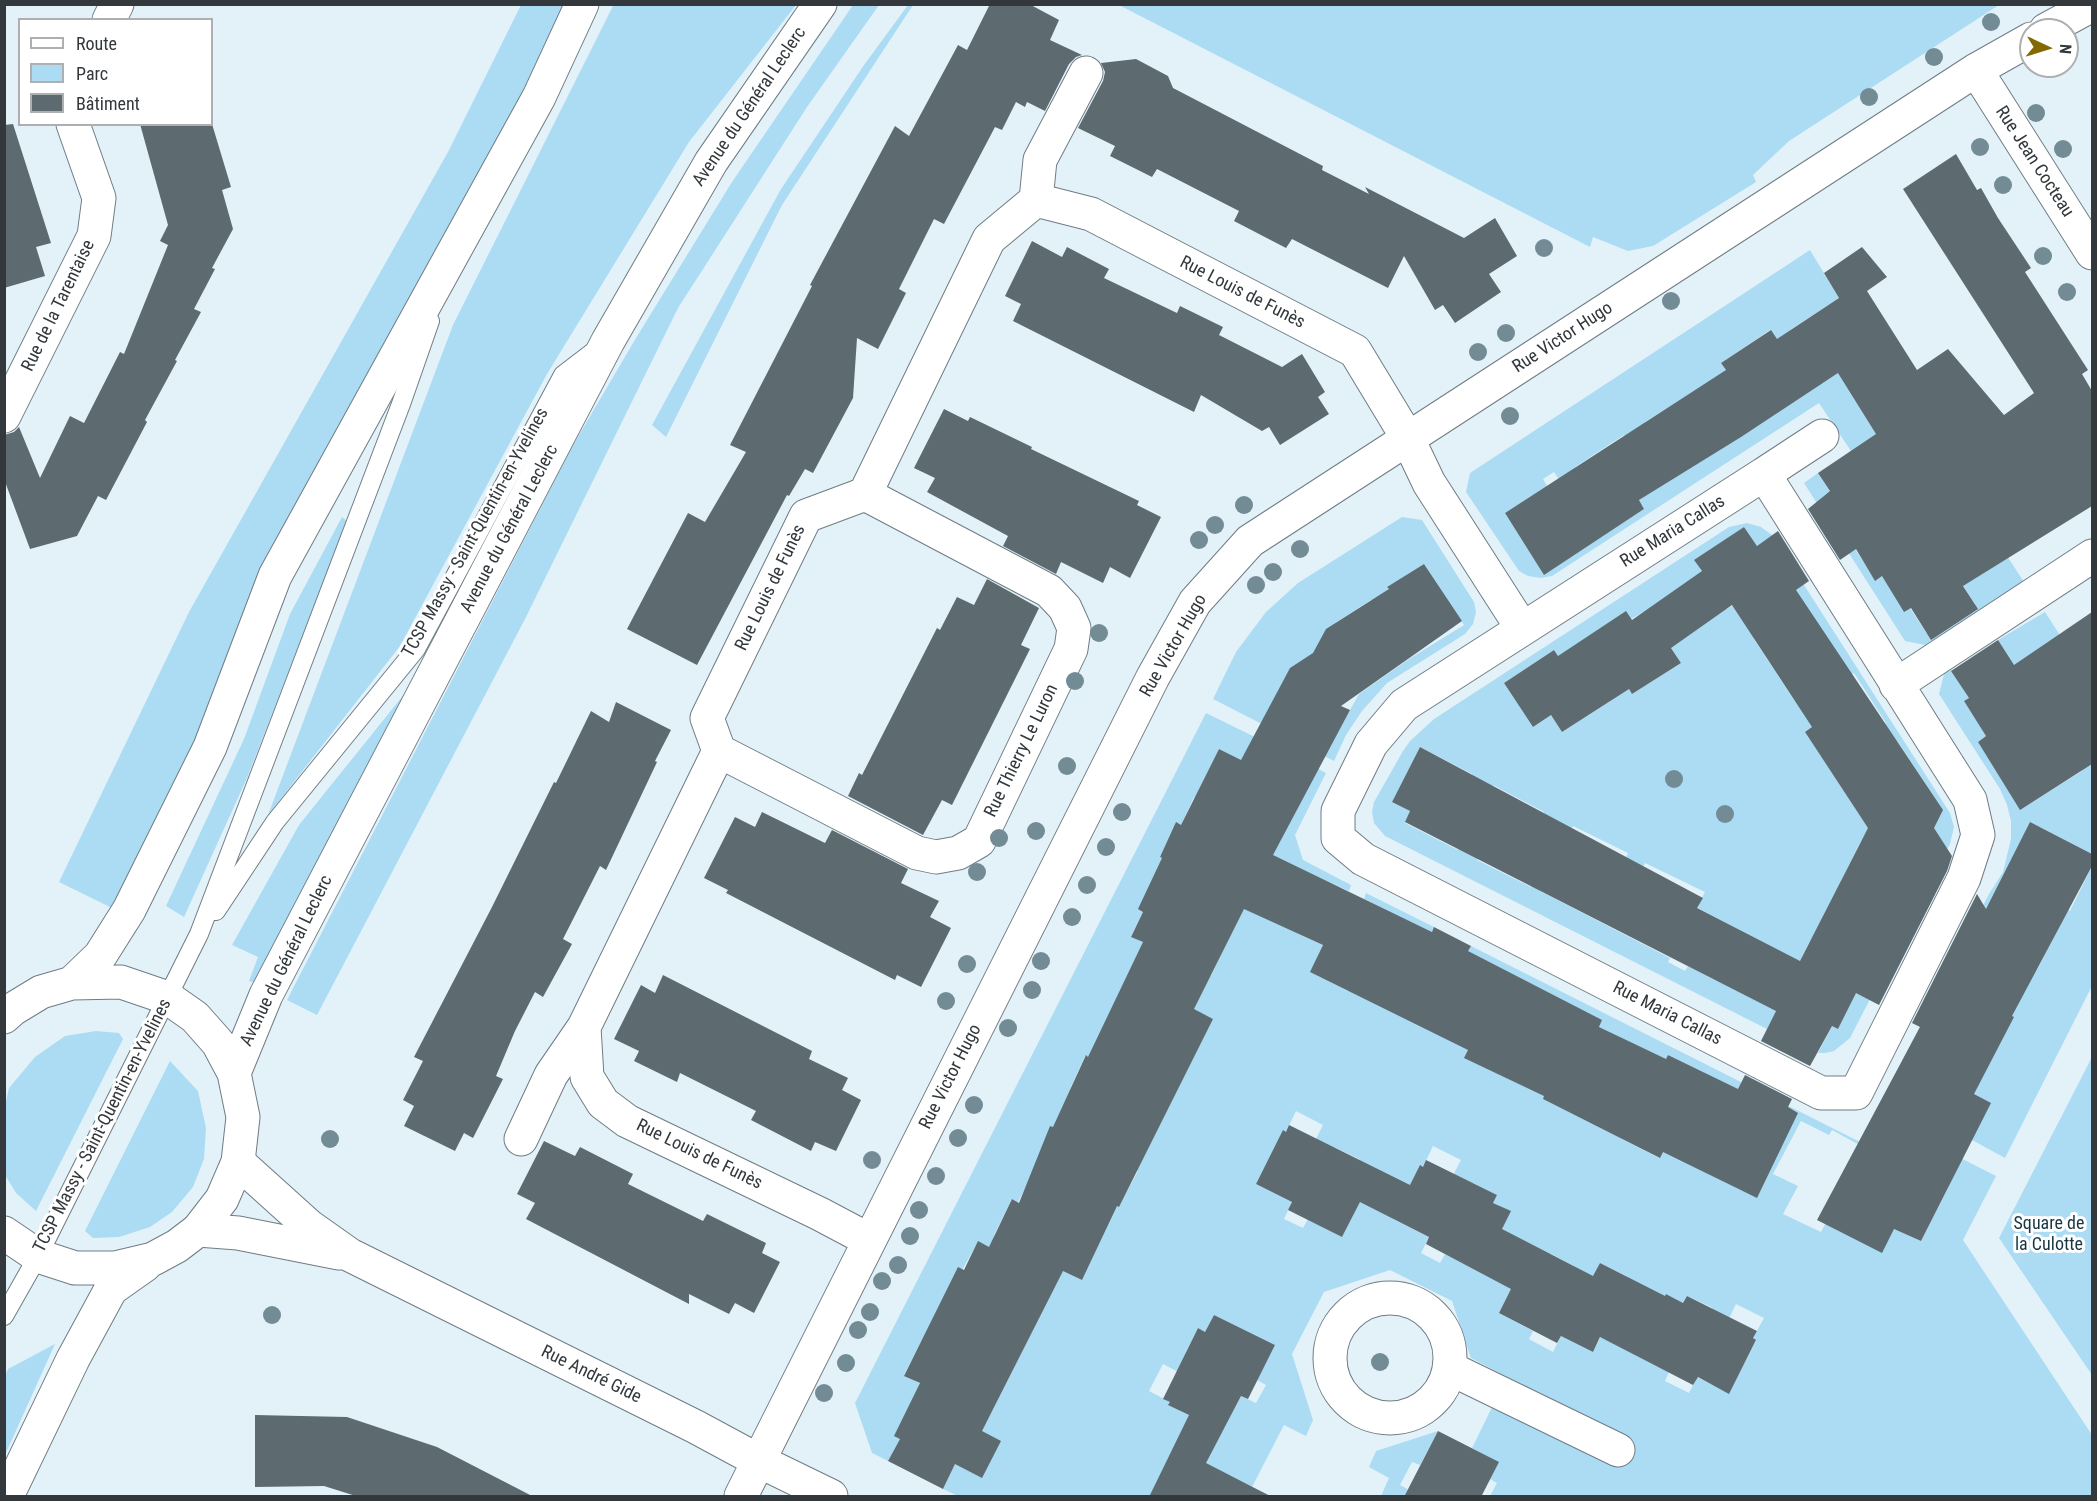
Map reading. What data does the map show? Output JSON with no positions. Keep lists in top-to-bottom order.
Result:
{
  "streets": {
    "street": [
      "Avenue du Général Leclerc",
      "Rue Jean Cocteau",
      "Rue Louis de Funès",
      "Rue de la Tarentaise",
      "Rue Victor Hugo",
      "Rue Maria Callas",
      "Rue Thierry Le Luron",
      "Rue André Gide"
    ],
    "lane": ["TCSP Massy - Saint-Quentin-en-Yvelines"]
  },
  "crossings": [
    ["Avenue du Général Leclerc", "TCSP Massy - Saint-Quentin-en-Yvelines"],
    ["Rue Jean Cocteau", "Rue Victor Hugo"],
    ["Rue Louis de Funès", "Rue Victor Hugo"],
    ["Rue Louis de Funès", "Rue Thierry Le Luron"],
    ["Rue Victor Hugo", "Rue André Gide"]
  ],
  "parks": ["Square de la Culotte"],
  "legend": ["Route", "Parc", "Bâtiment"],
  "north": "right"
}
